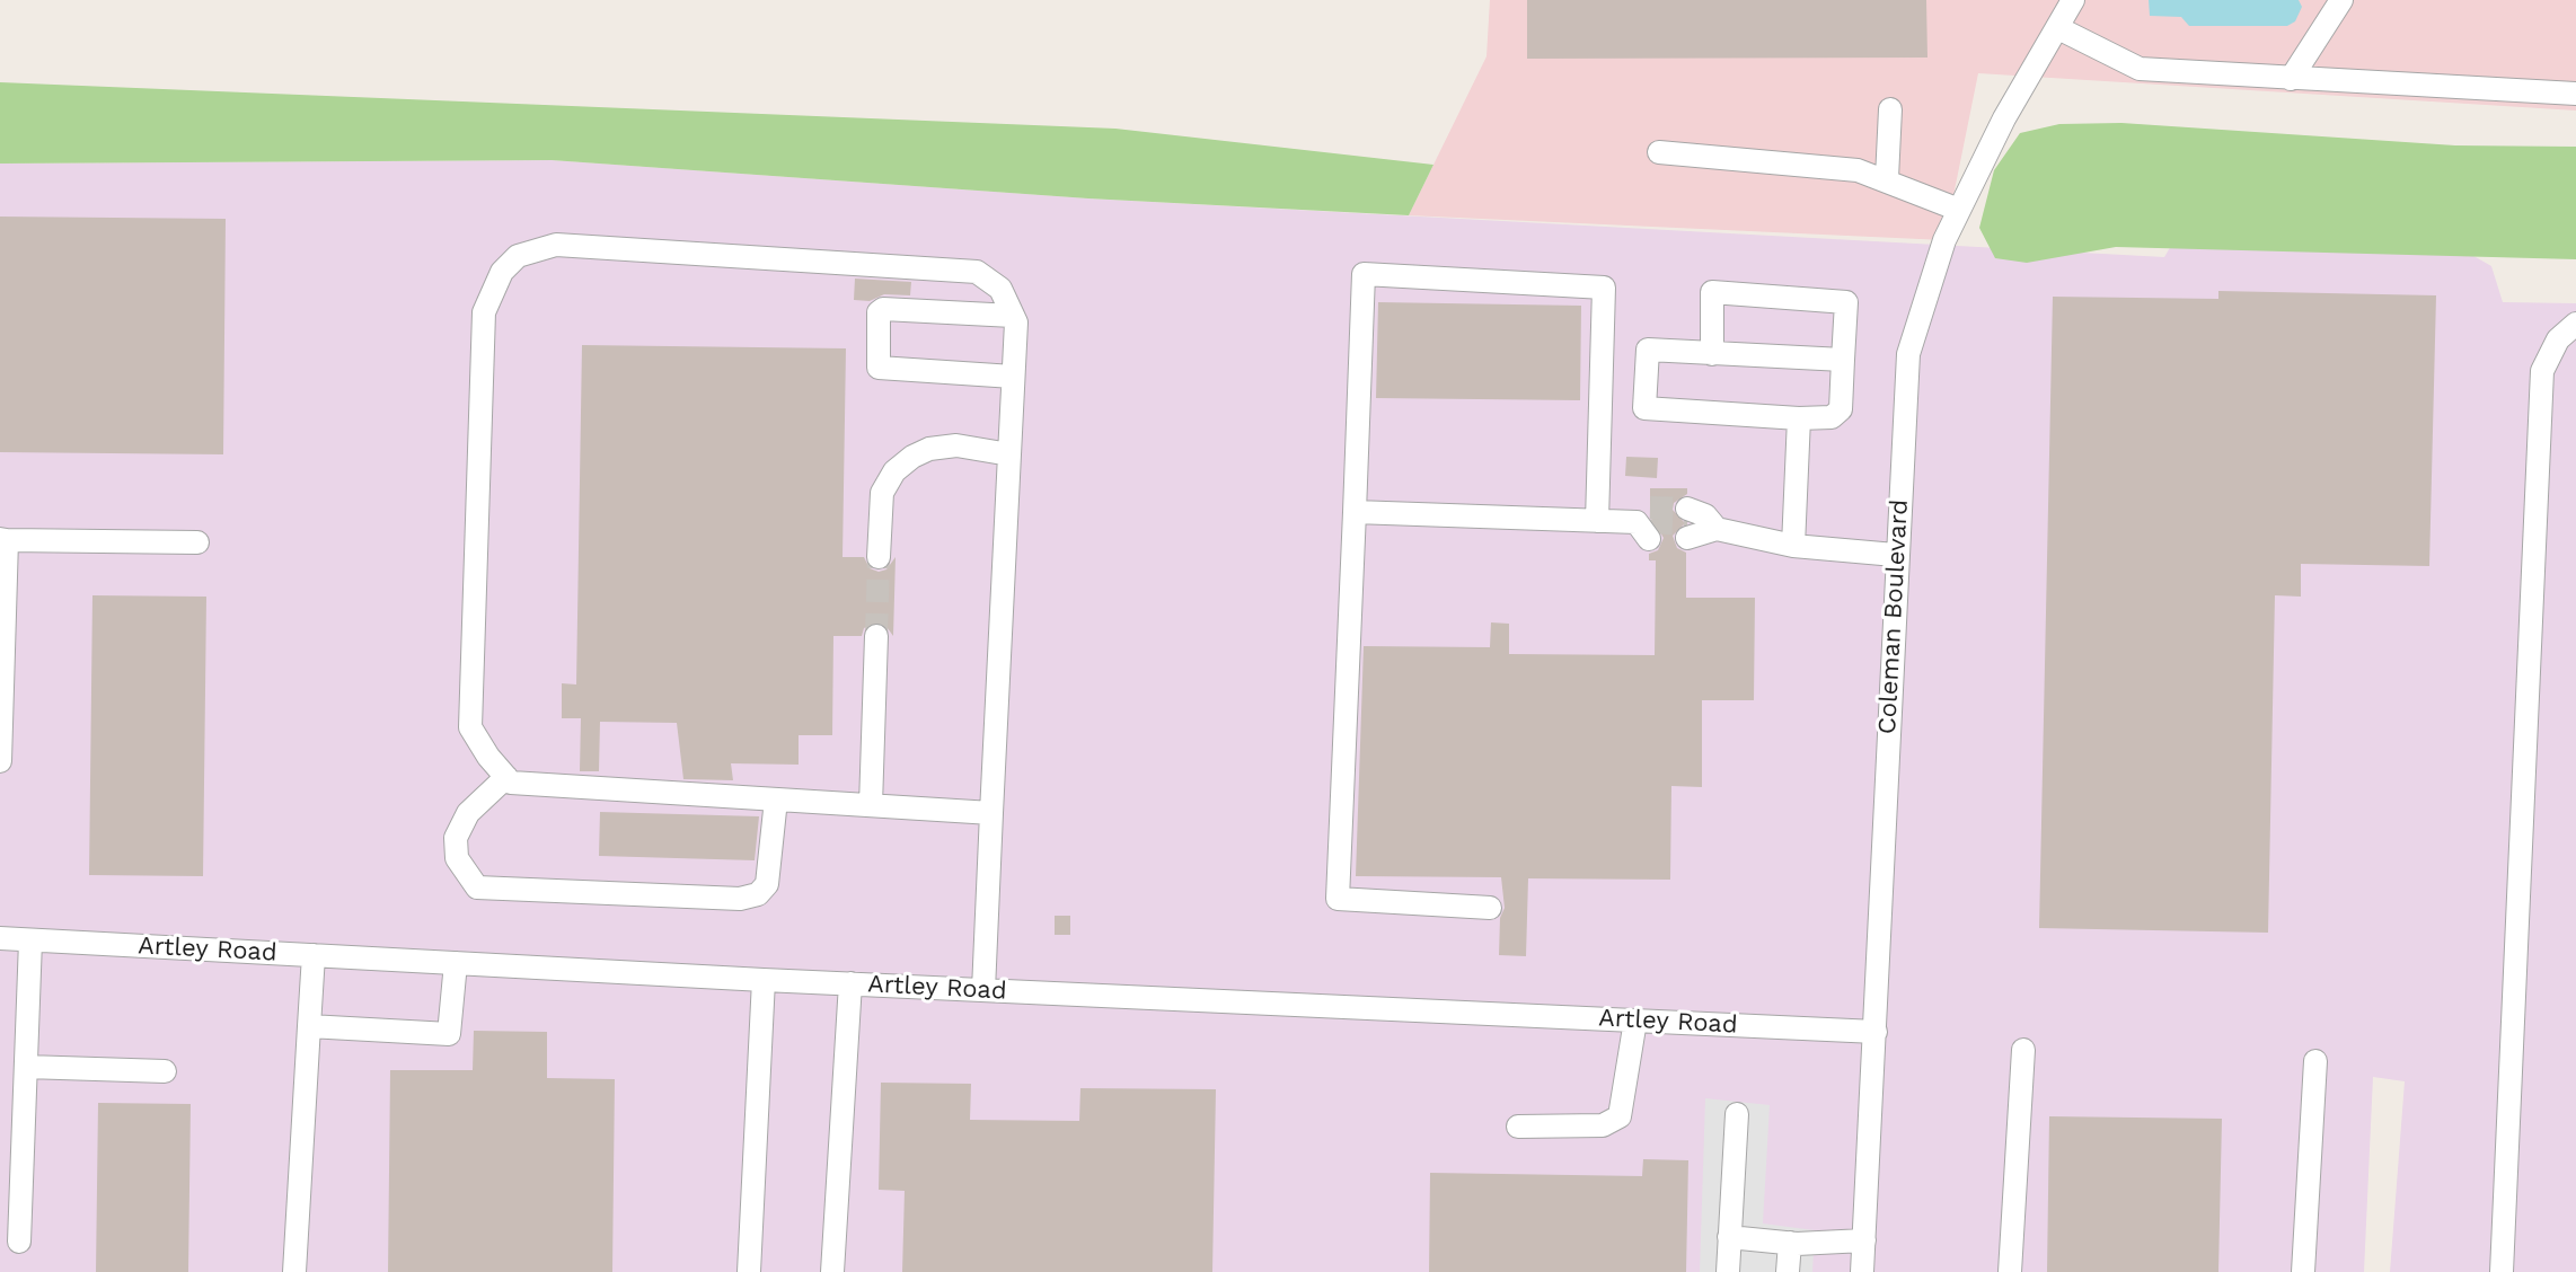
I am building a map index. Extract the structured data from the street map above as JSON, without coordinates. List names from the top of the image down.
{
  "streets": {
    "street": ["Coleman Boulevard", "Artley Road"]
  },
  "crossings": [
    ["Coleman Boulevard", "Artley Road"]
  ]
}
